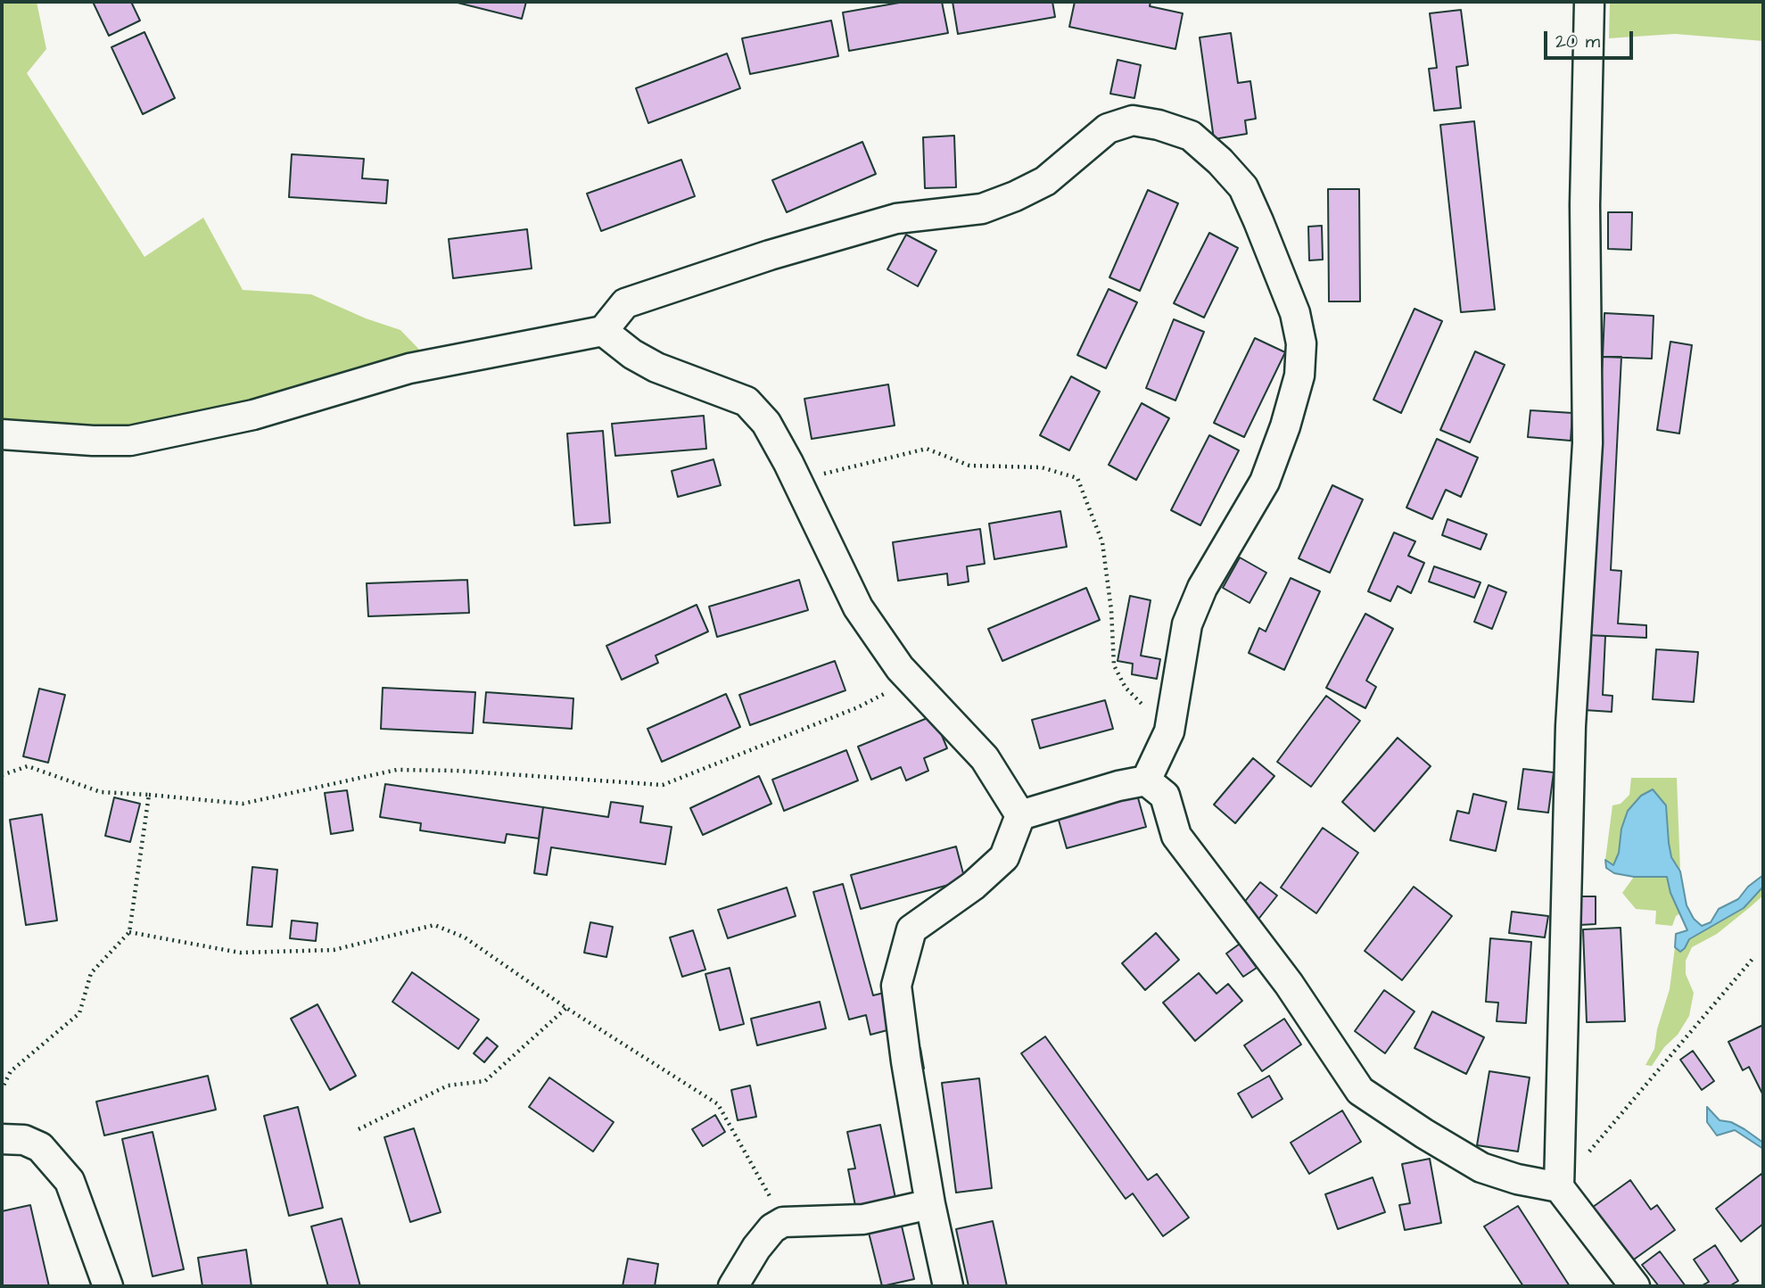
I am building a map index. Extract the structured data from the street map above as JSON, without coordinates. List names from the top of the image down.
{
  "scale_bar": "20 m"
}
